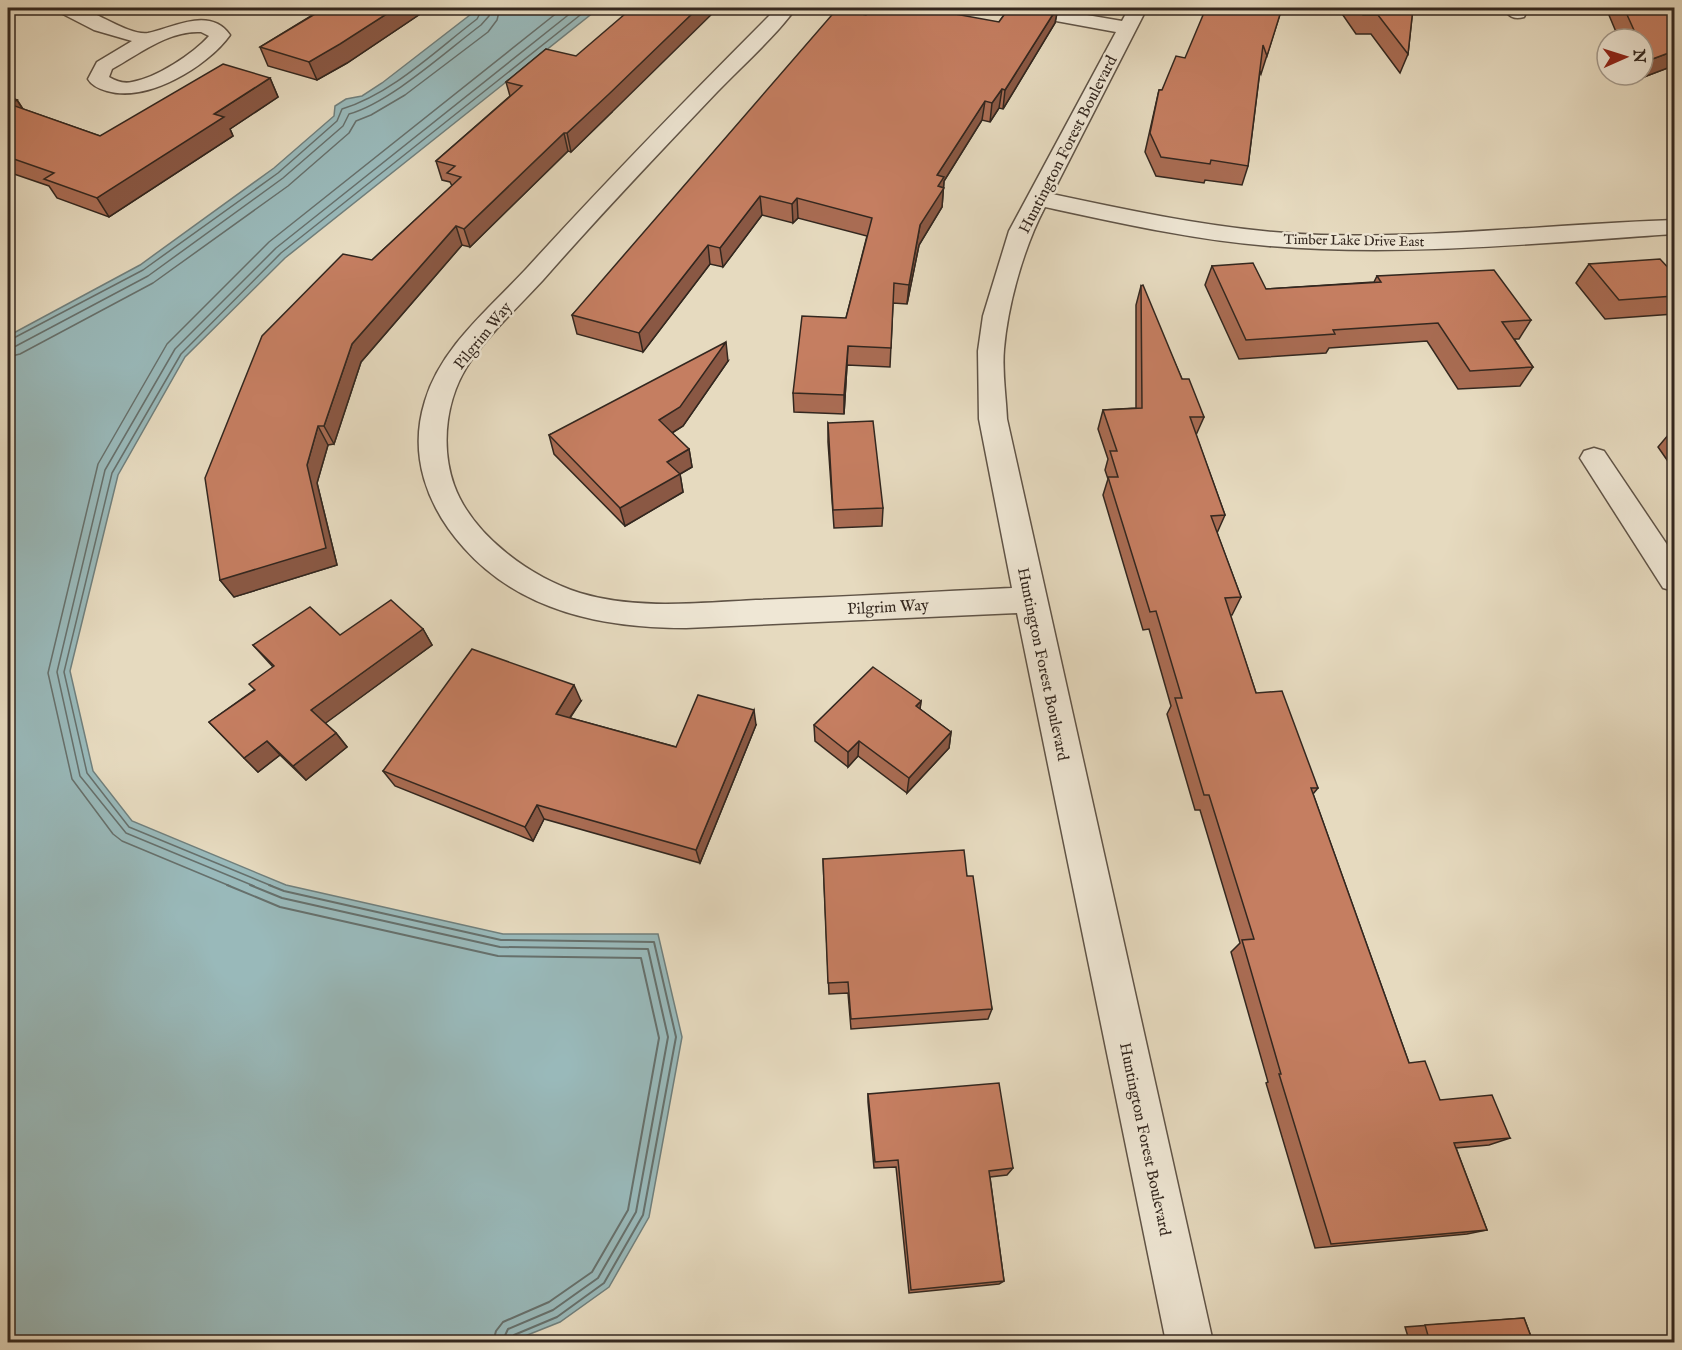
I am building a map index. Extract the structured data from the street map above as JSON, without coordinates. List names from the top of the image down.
{
  "streets": {
    "street": ["Huntington Forest Boulevard", "Timber Lake Drive East", "Pilgrim Way"]
  },
  "crossings": [
    ["Huntington Forest Boulevard", "Timber Lake Drive East"],
    ["Huntington Forest Boulevard", "Pilgrim Way"]
  ],
  "north": "right"
}
